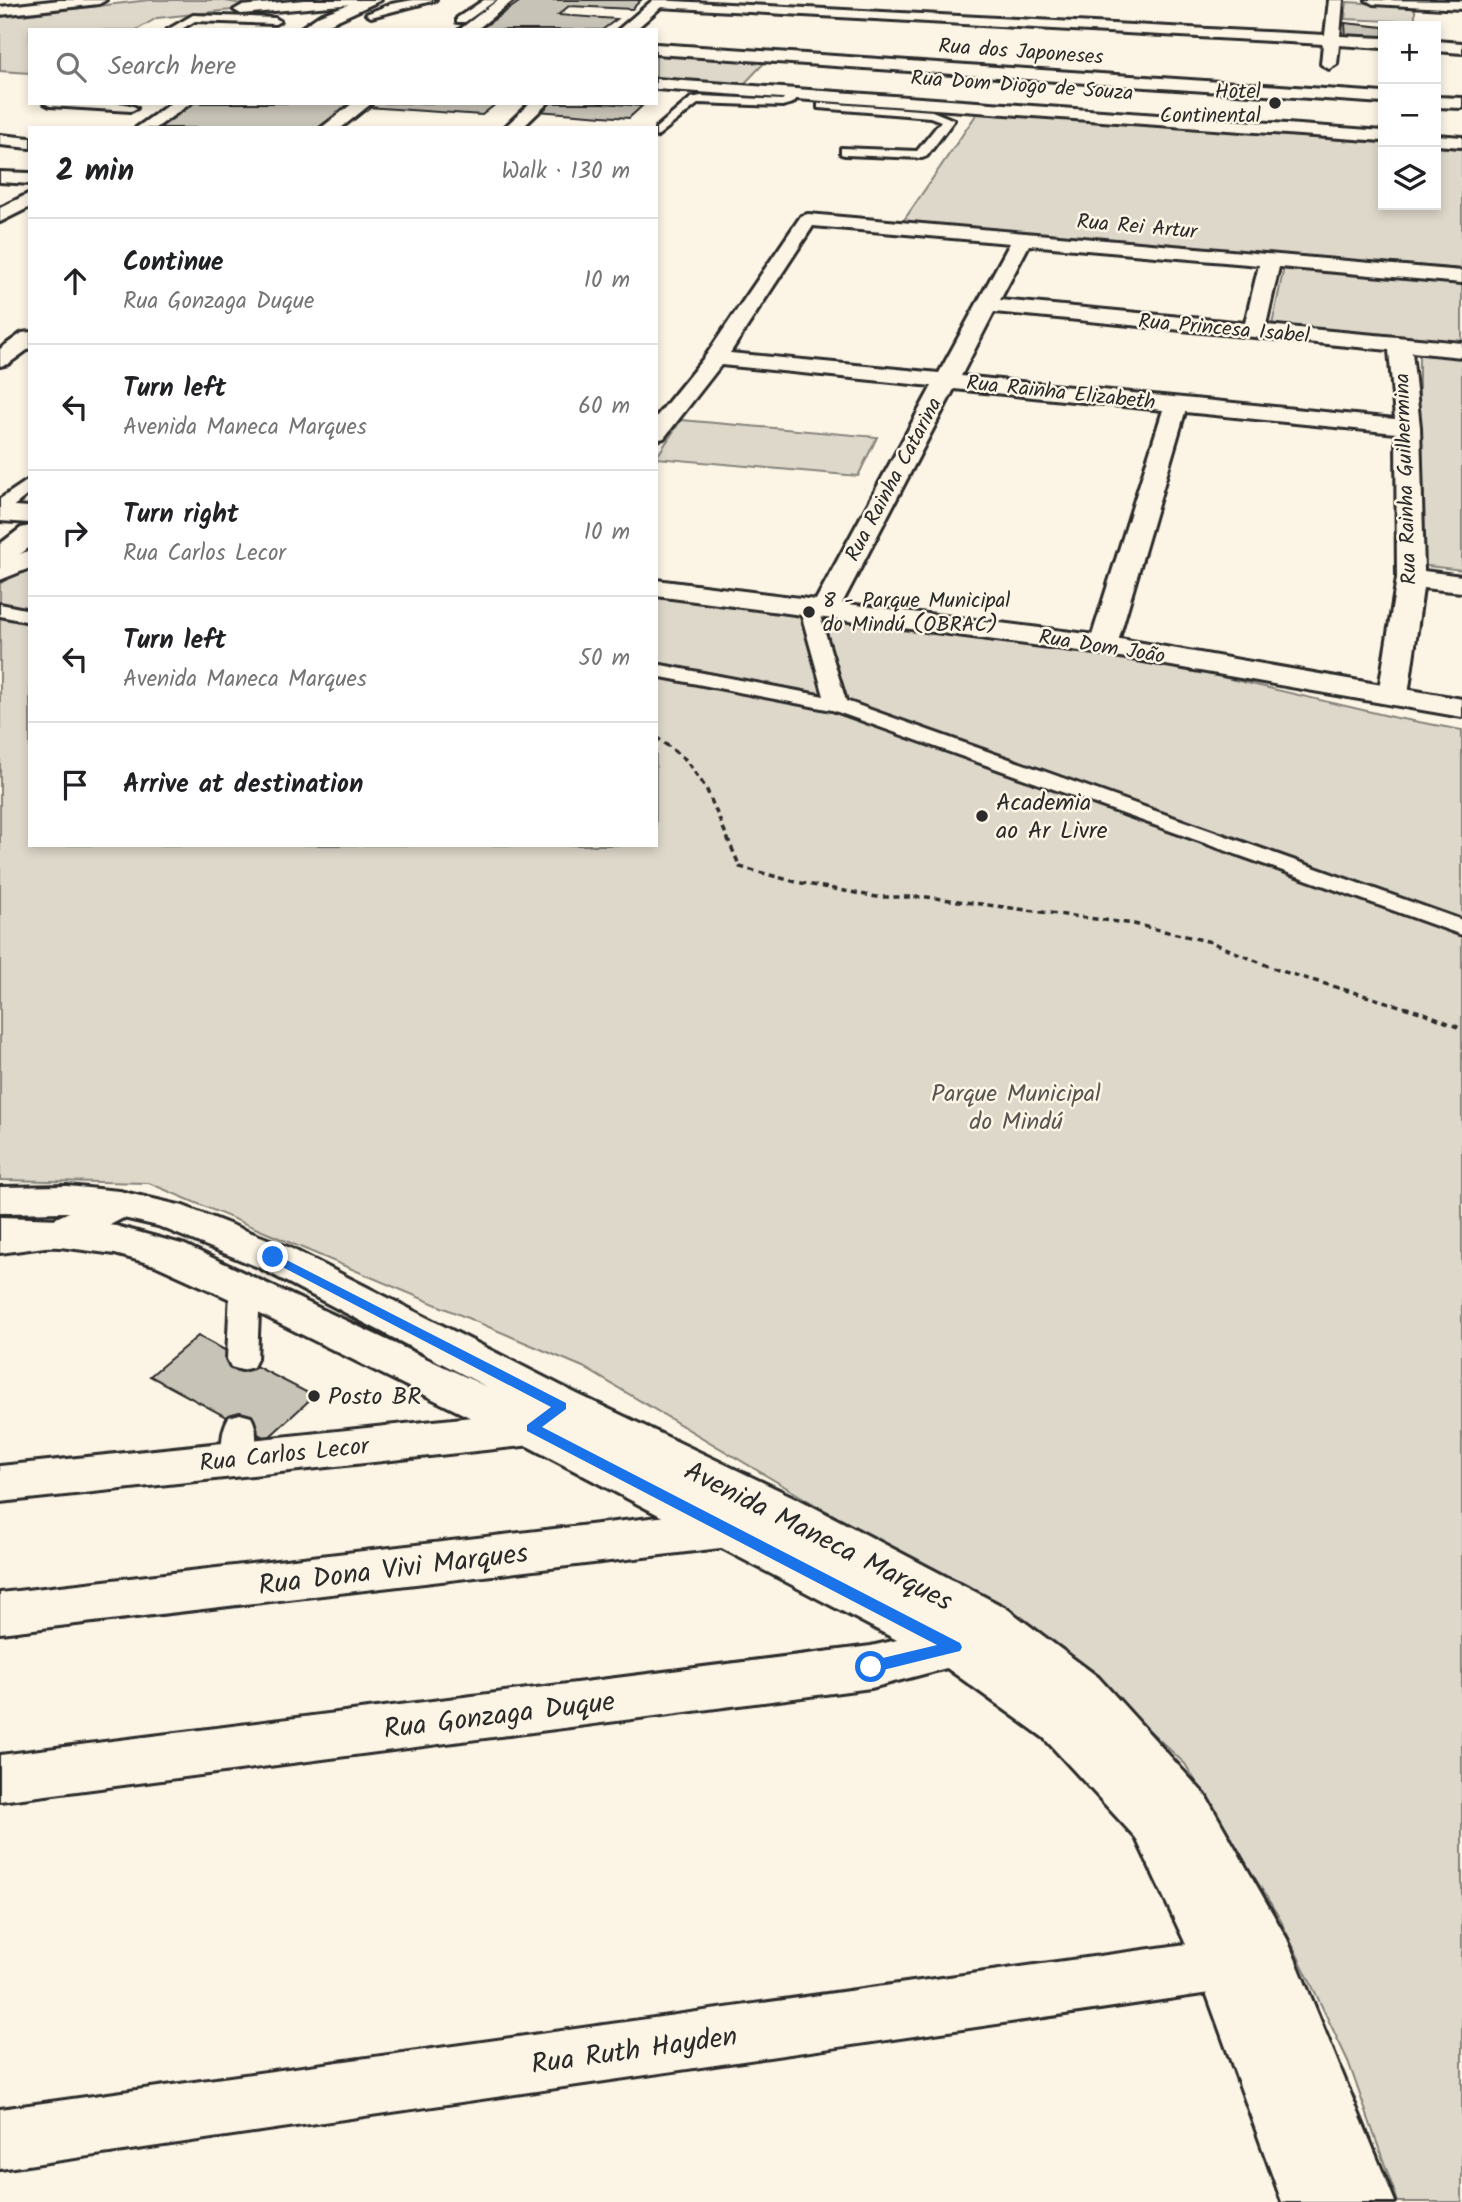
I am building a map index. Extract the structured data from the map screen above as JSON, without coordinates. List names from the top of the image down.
{
  "streets": {
    "street": [
      "Rua dos Japoneses",
      "Rua Dom Diogo de Souza",
      "Rua Rei Artur",
      "Rua Princesa Isabel",
      "Rua Rainha Elizabeth",
      "Rua Rainha Catarina",
      "Rua Rainha Guilhermina",
      "Rua Dom João",
      "Rua Carlos Lecor",
      "Avenida Maneca Marques",
      "Rua Dona Vivi Marques",
      "Rua Gonzaga Duque",
      "Rua Ruth Hayden"
    ]
  },
  "crossings": [
    ["Rua Rei Artur", "Rua Rainha Elizabeth"],
    ["Rua Rei Artur", "Rua Rainha Catarina"],
    ["Rua Princesa Isabel", "Rua Rainha Catarina"],
    ["Rua Princesa Isabel", "Rua Rainha Guilhermina"],
    ["Rua Rainha Elizabeth", "Rua Rainha Catarina"],
    ["Rua Rainha Elizabeth", "Rua Rainha Guilhermina"],
    ["Rua Rainha Catarina", "Rua Dom João"],
    ["Rua Rainha Guilhermina", "Rua Dom João"],
    ["Rua Carlos Lecor", "Avenida Maneca Marques"],
    ["Avenida Maneca Marques", "Rua Dona Vivi Marques"],
    ["Avenida Maneca Marques", "Rua Gonzaga Duque"],
    ["Avenida Maneca Marques", "Rua Ruth Hayden"]
  ],
  "parks": ["Parque Municipal do Mindú"],
  "places": [
    "Hotel Continental",
    "8 - Parque Municipal do Mindú (OBRAC)",
    "Academia ao Ar Livre",
    "Posto BR"
  ],
  "page": {
    "map_buttons": ["+", "−"],
    "search": "Search here",
    "heading": ["2 min", "Walk · 130 m"],
    "list": [
      ["Continue", "Rua Gonzaga Duque", "10 m"],
      ["Turn left", "Avenida Maneca Marques", "60 m"],
      ["Turn right", "Rua Carlos Lecor", "10 m"],
      ["Turn left", "Avenida Maneca Marques", "50 m"],
      "Arrive at destination"
    ]
  }
}
